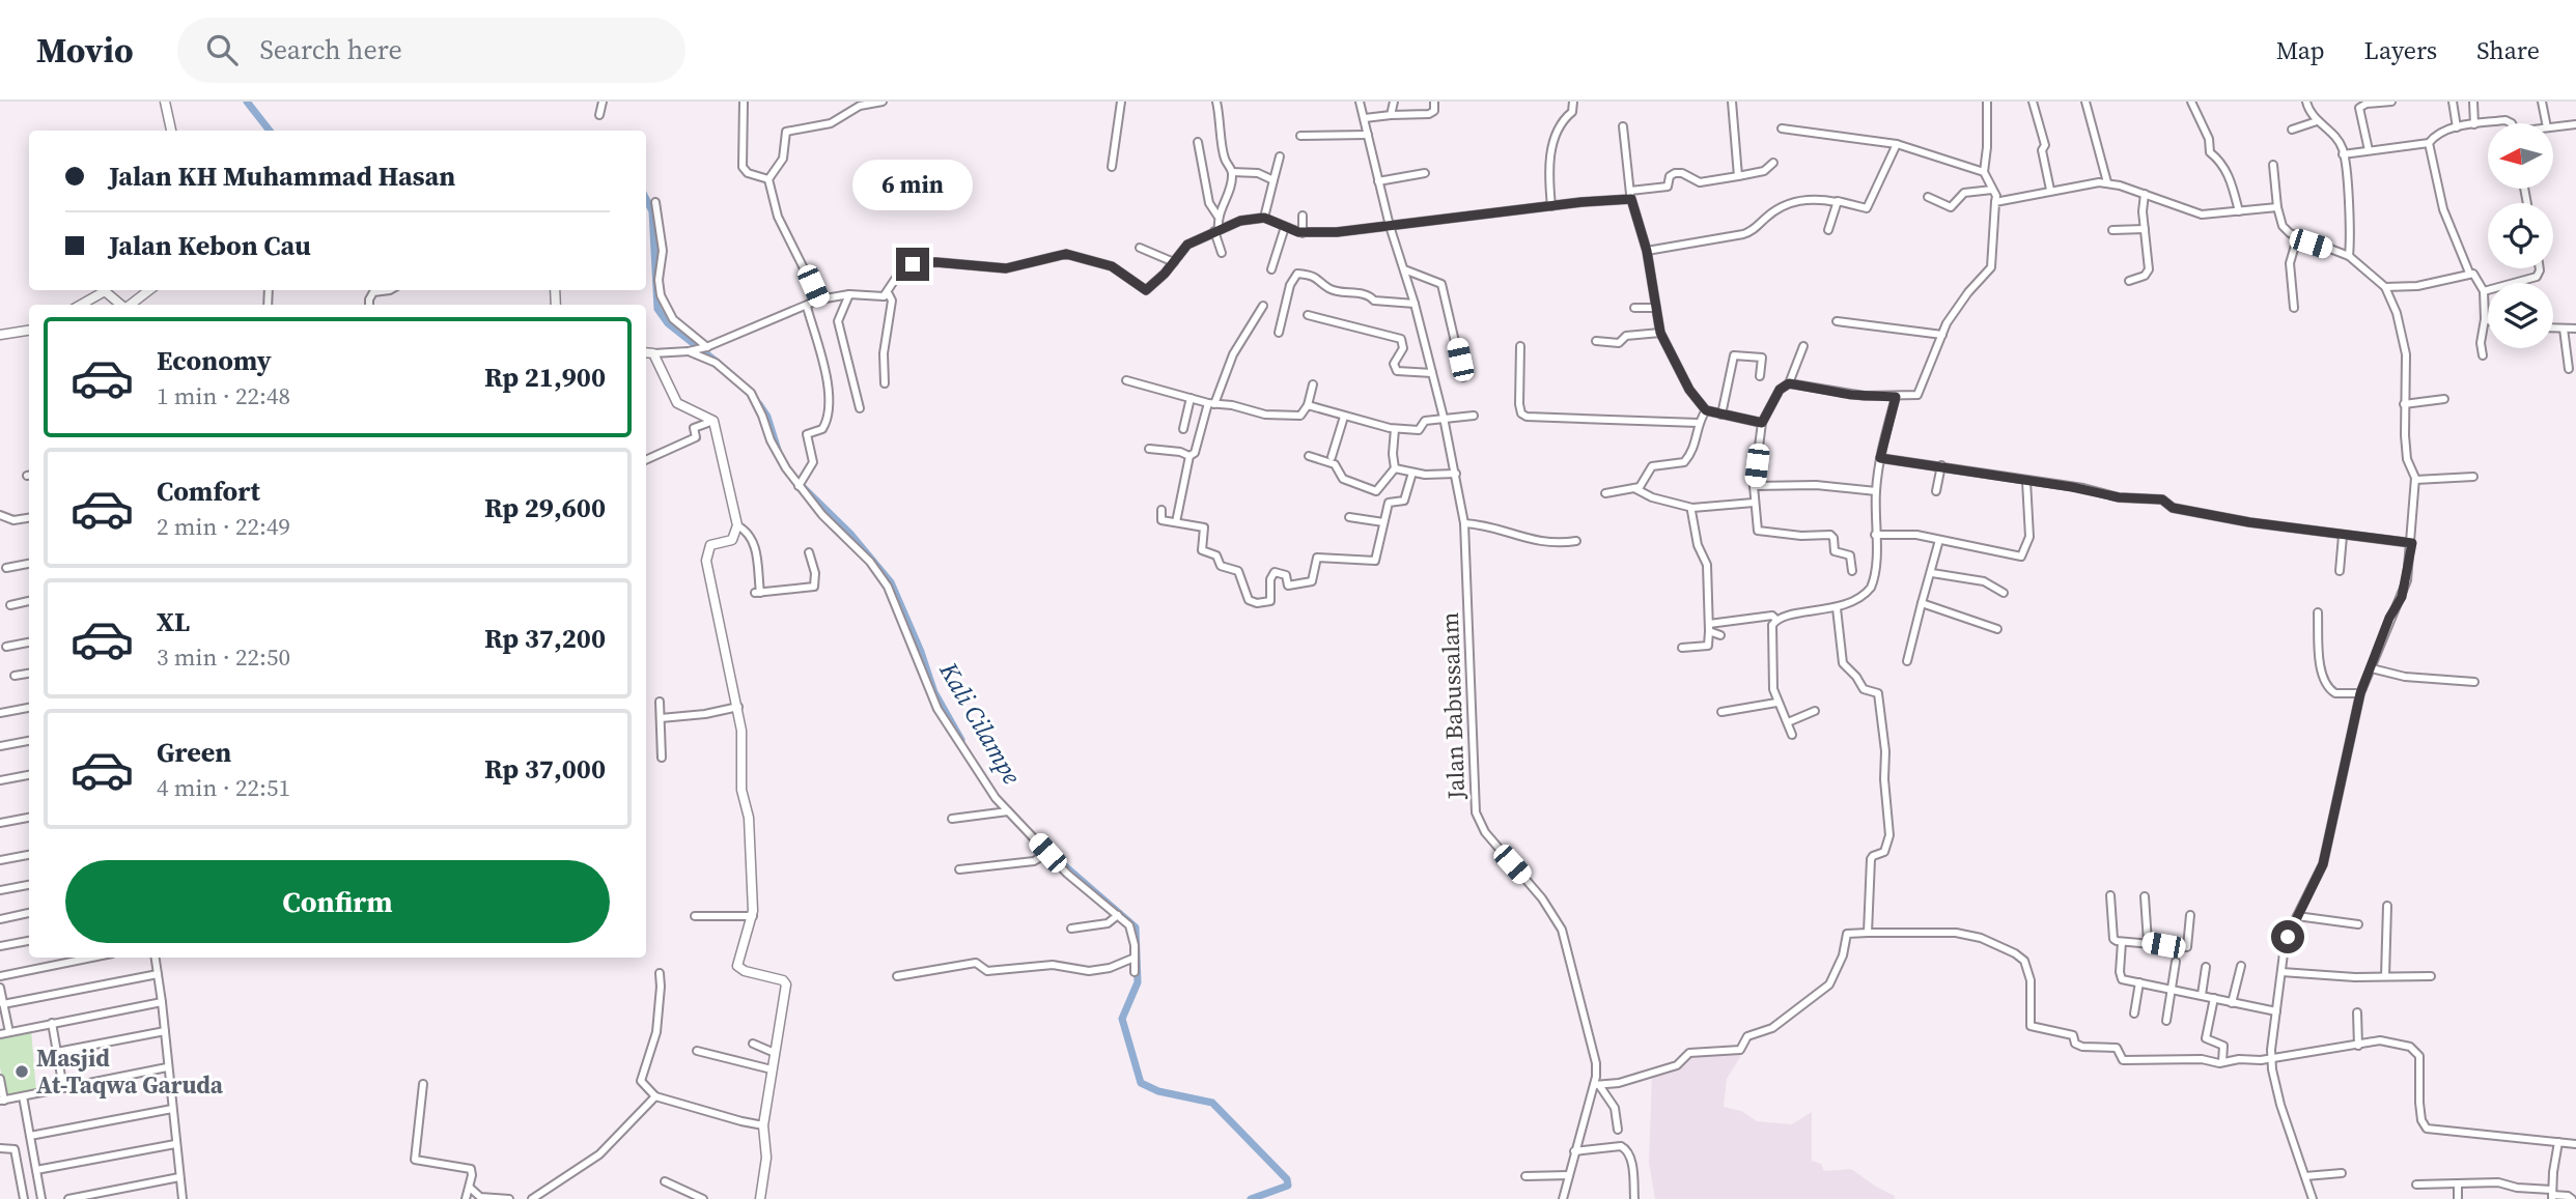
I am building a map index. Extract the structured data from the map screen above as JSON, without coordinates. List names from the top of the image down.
{
  "streets": {
    "street": ["Jalan Babussalam"]
  },
  "water": ["Kali Cilampe"],
  "places": ["Masjid At-Taqwa Garuda"],
  "north": "left",
  "page": {
    "header": "Movio",
    "search": "Search here",
    "nav": ["Map", "Layers", "Share"],
    "banner": ["Jalan KH Muhammad Hasan", "Jalan Kebon Cau"],
    "bubble": "6 min",
    "list": [
      {
        "name": "Economy",
        "note": "1 min · 22:48",
        "value": "Rp 21,900"
      },
      {
        "name": "Comfort",
        "note": "2 min · 22:49",
        "value": "Rp 29,600"
      },
      {
        "name": "XL",
        "note": "3 min · 22:50",
        "value": "Rp 37,200"
      },
      {
        "name": "Green",
        "note": "4 min · 22:51",
        "value": "Rp 37,000"
      }
    ],
    "buttons": "Confirm"
  }
}
